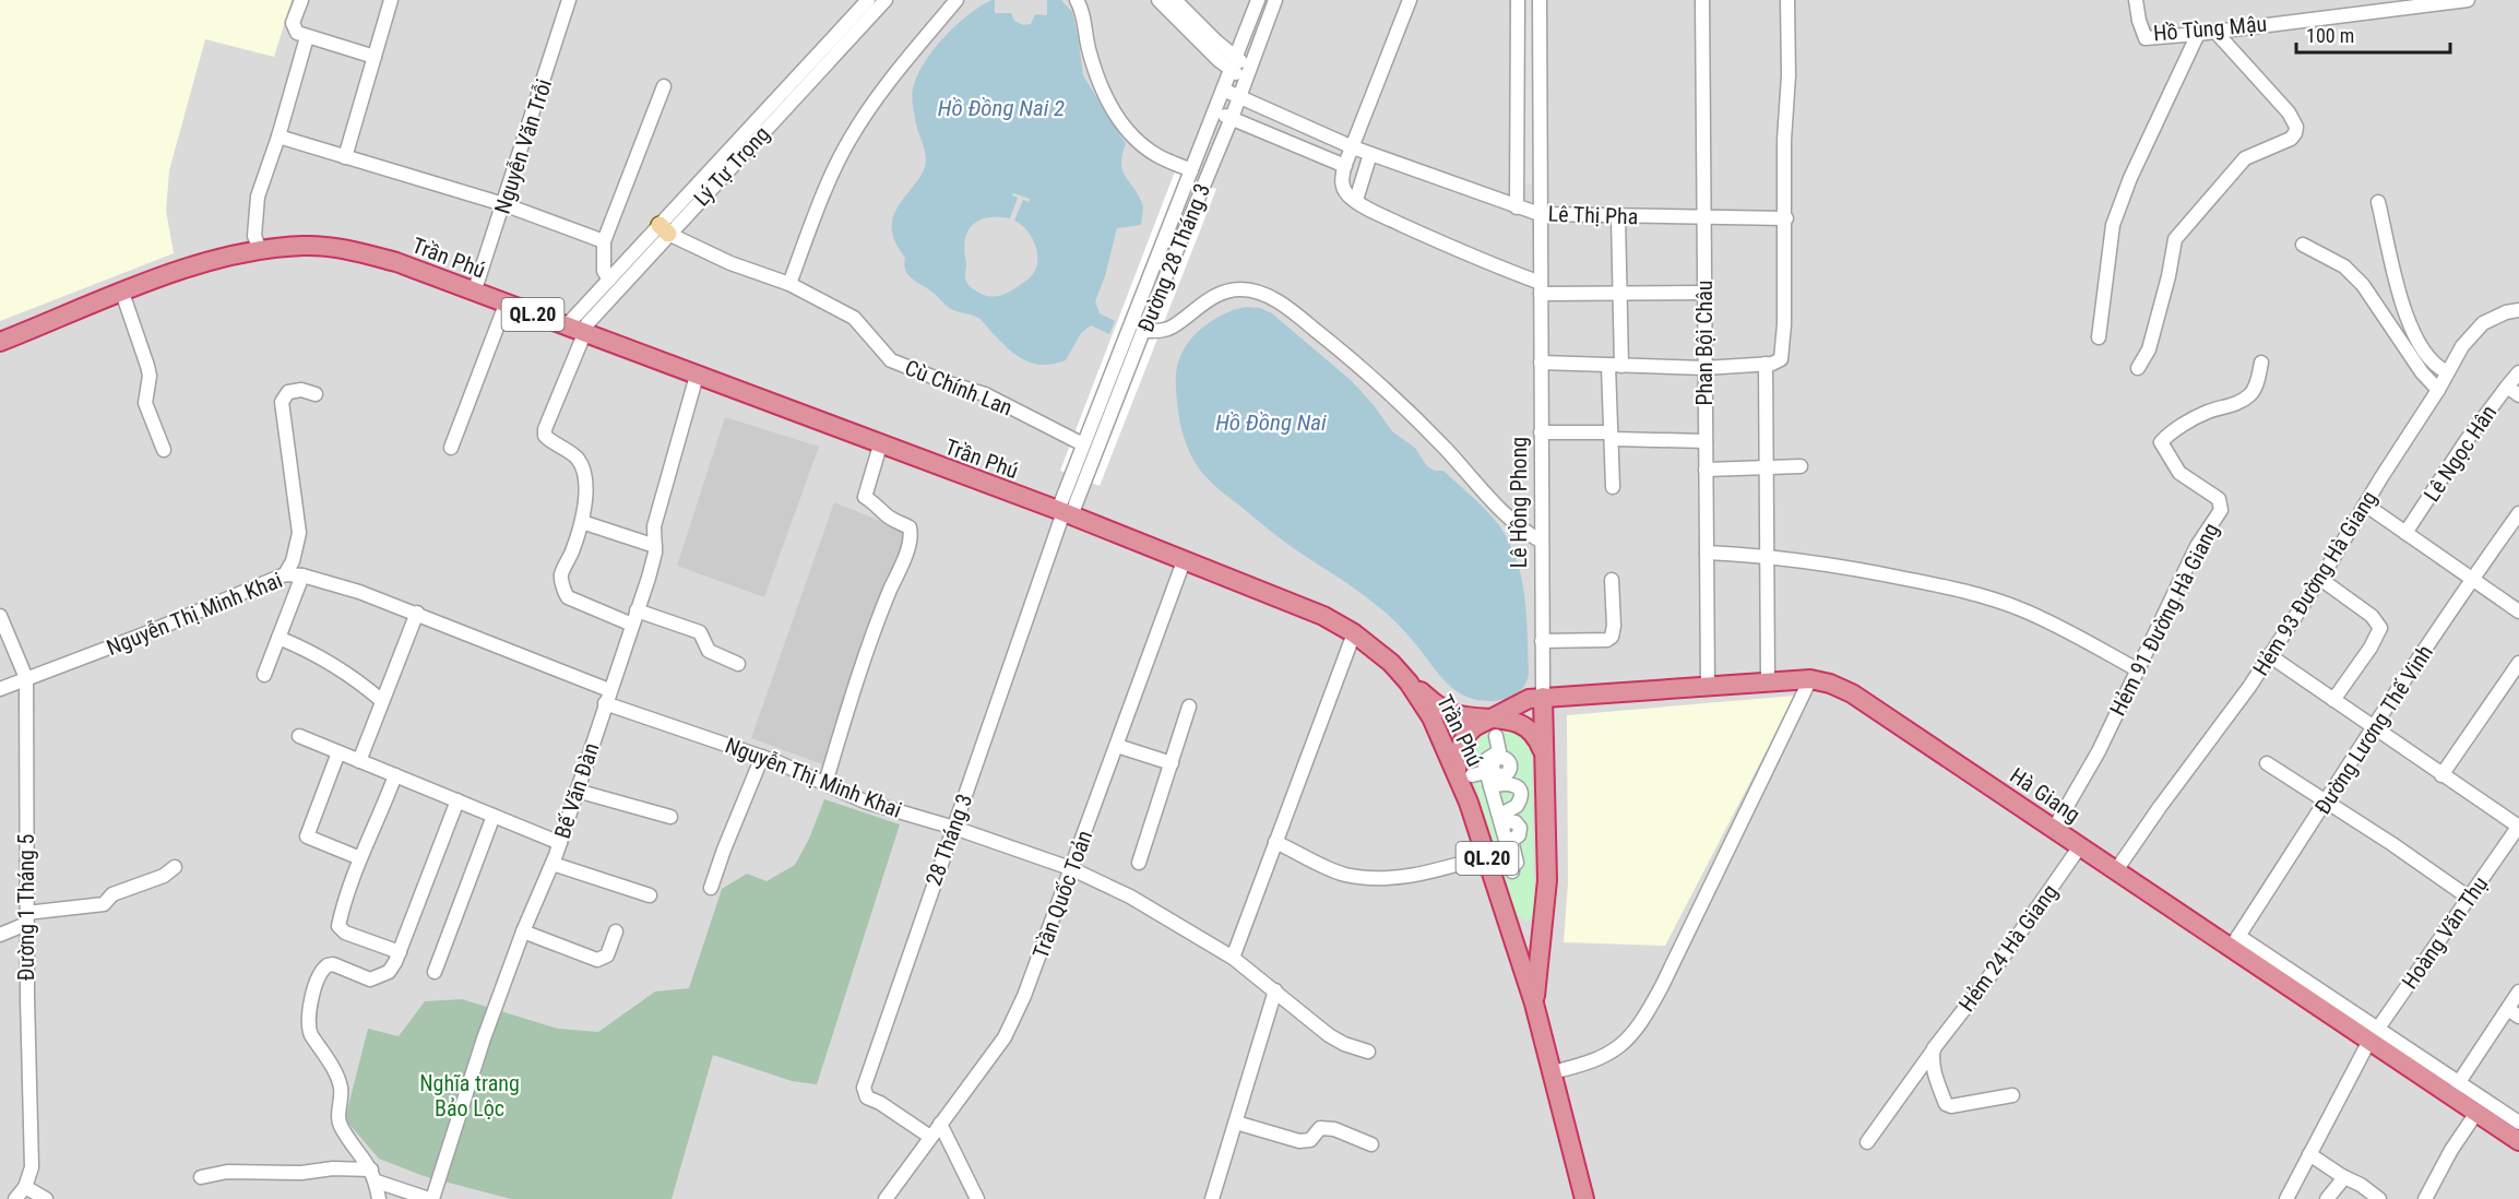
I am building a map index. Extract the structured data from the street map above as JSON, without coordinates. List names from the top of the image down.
{
  "streets": {
    "highway": [
      "Trần Phú",
      "QL.20",
      "Lê Hồng Phong",
      "Hà Giang"
    ],
    "street": [
      "Hồ Tùng Mậu",
      "Nguyễn Văn Trỗi",
      "Lý Tự Trọng",
      "Lê Thị Pha",
      "Đường 28 Tháng 3",
      "Phan Bội Châu",
      "Cù Chính Lan",
      "Lê Ngọc Hân",
      "Hẻm 93 Đường Hà Giang",
      "Nguyễn Thị Minh Khai",
      "Hẻm 91 Đường Hà Giang",
      "Đường Lương Thế Vinh",
      "Bế Văn Đàn",
      "28 Tháng 3",
      "Trần Quốc Toản",
      "Đường 1 Tháng 5",
      "Hoàng Văn Thụ",
      "Hẻm 24 Hà Giang"
    ]
  },
  "crossings": [
    ["Nguyễn Văn Trỗi", "Trần Phú"],
    ["Lý Tự Trọng", "Trần Phú"],
    ["Lý Tự Trọng", "Cù Chính Lan"],
    ["Lê Thị Pha", "Đường 28 Tháng 3"],
    ["Lê Thị Pha", "Phan Bội Châu"],
    ["Lê Thị Pha", "Lê Hồng Phong"],
    ["Trần Phú", "Đường 28 Tháng 3"],
    ["Trần Phú", "QL.20"],
    ["Trần Phú", "Lê Hồng Phong"],
    ["Trần Phú", "Bế Văn Đàn"],
    ["Trần Phú", "Hà Giang"],
    ["Trần Phú", "28 Tháng 3"],
    ["Trần Phú", "Trần Quốc Toản"],
    ["Đường 28 Tháng 3", "Cù Chính Lan"],
    ["Đường 28 Tháng 3", "28 Tháng 3"],
    ["QL.20", "Lê Hồng Phong"],
    ["QL.20", "Hà Giang"],
    ["Phan Bội Châu", "Hà Giang"],
    ["Lê Hồng Phong", "Hà Giang"],
    ["Hẻm 93 Đường Hà Giang", "Hà Giang"],
    ["Nguyễn Thị Minh Khai", "Bế Văn Đàn"],
    ["Nguyễn Thị Minh Khai", "28 Tháng 3"],
    ["Nguyễn Thị Minh Khai", "Trần Quốc Toản"],
    ["Nguyễn Thị Minh Khai", "Đường 1 Tháng 5"],
    ["Hẻm 91 Đường Hà Giang", "Hà Giang"],
    ["Đường Lương Thế Vinh", "Hà Giang"],
    ["Hà Giang", "Hoàng Văn Thụ"],
    ["Hà Giang", "Hẻm 24 Hà Giang"],
    ["28 Tháng 3", "Trần Quốc Toản"]
  ],
  "water": ["Hồ Đồng Nai 2", "Hồ Đồng Nai"],
  "parks": ["Nghĩa trang Bảo Lộc"],
  "scale_bar": "100 m"
}
